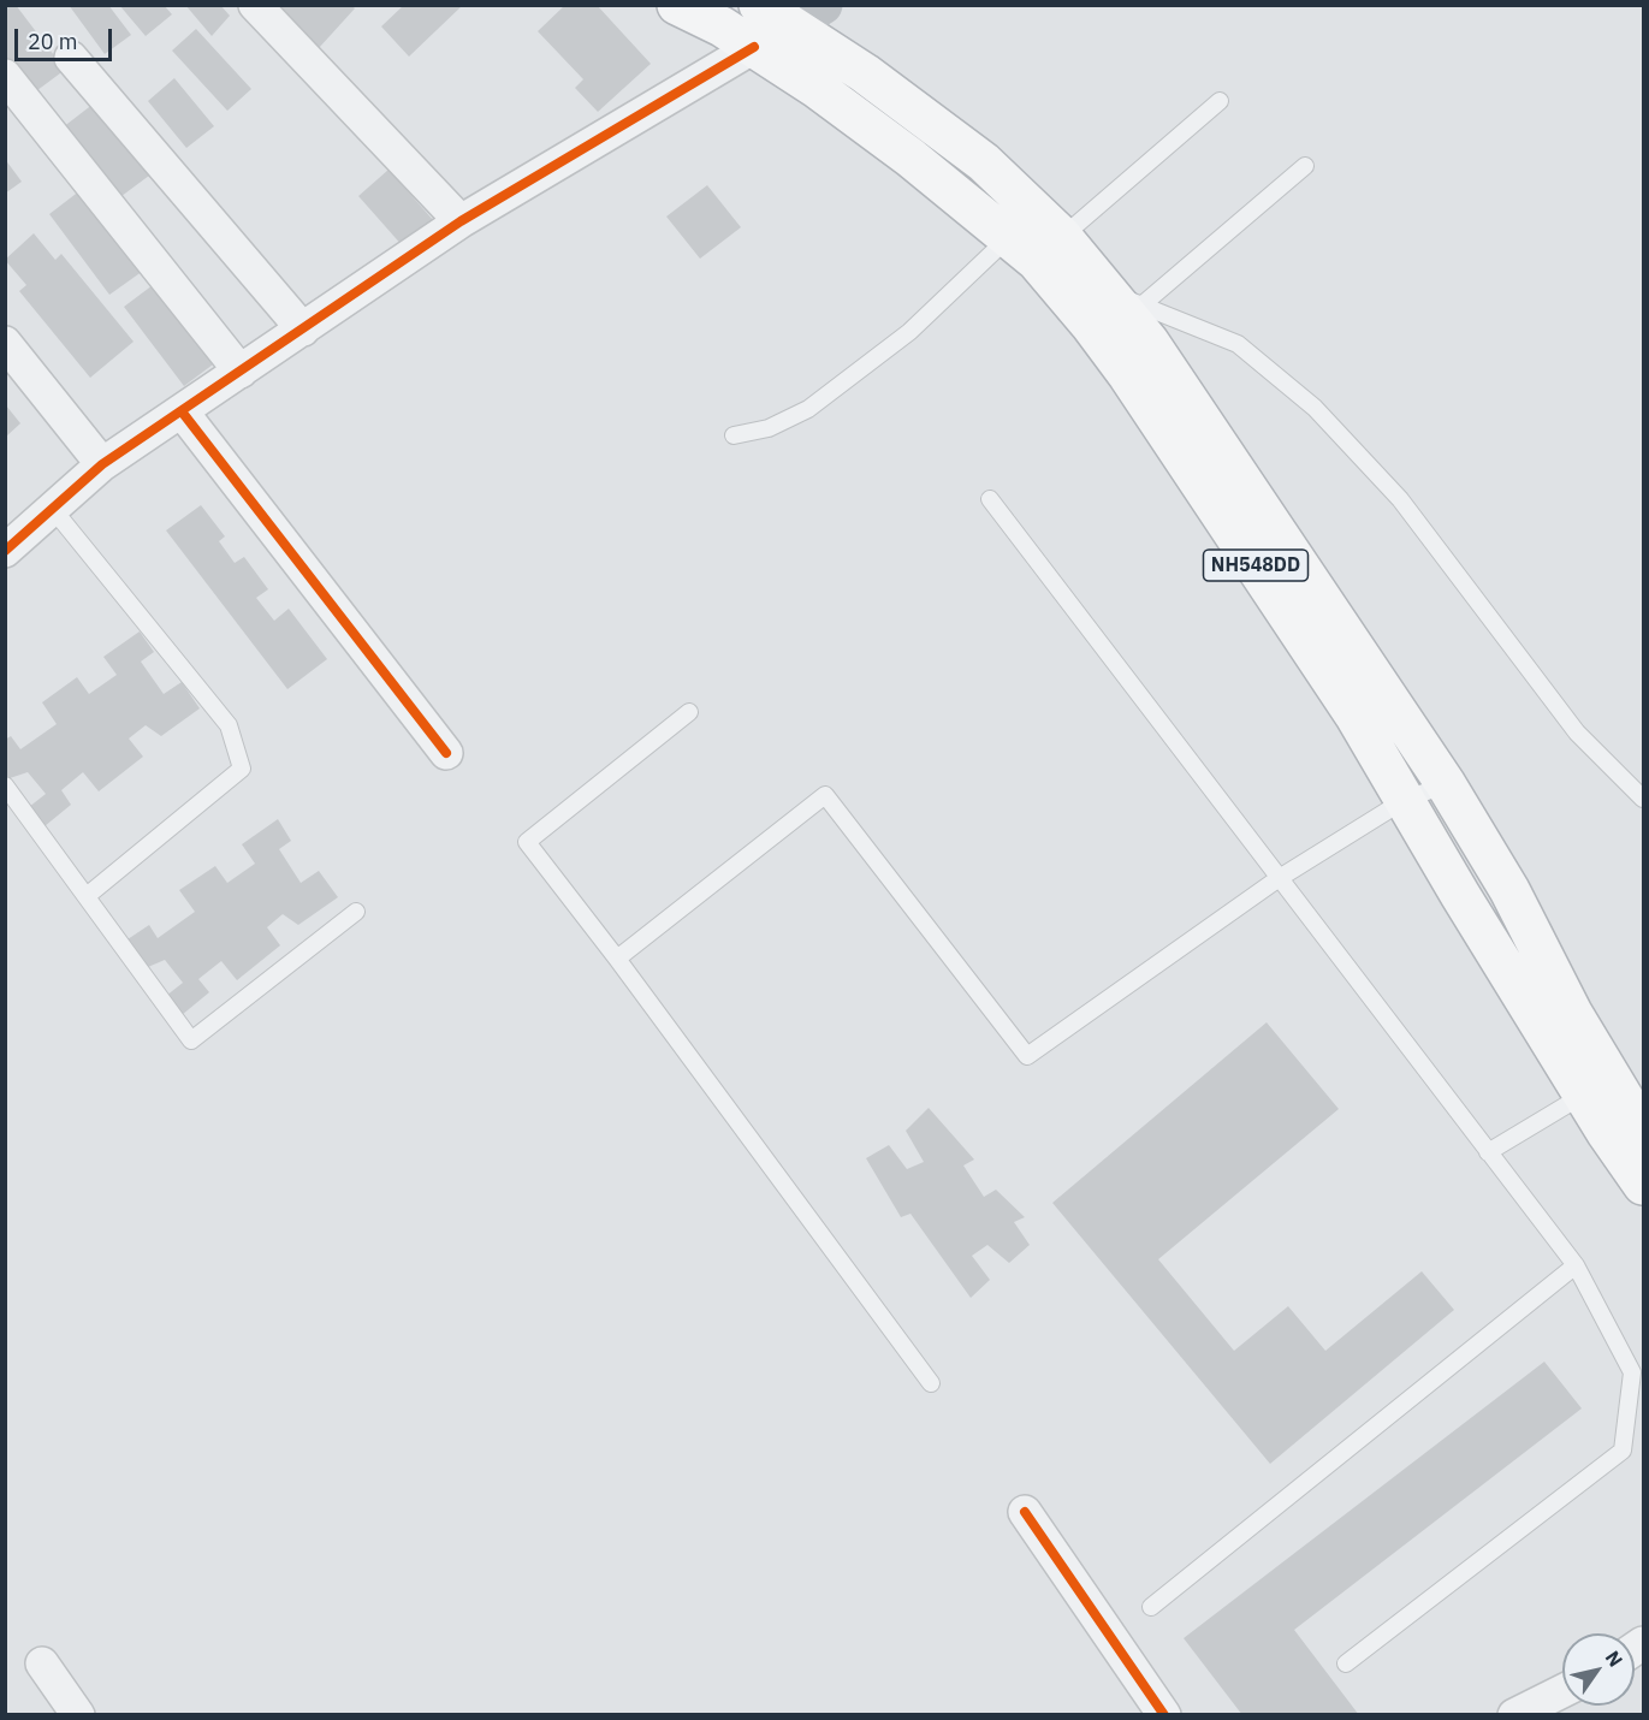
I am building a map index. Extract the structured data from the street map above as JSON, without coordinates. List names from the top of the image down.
{
  "streets": {
    "highway": ["NH548DD"]
  },
  "scale_bar": "20 m",
  "north": "top right"
}
